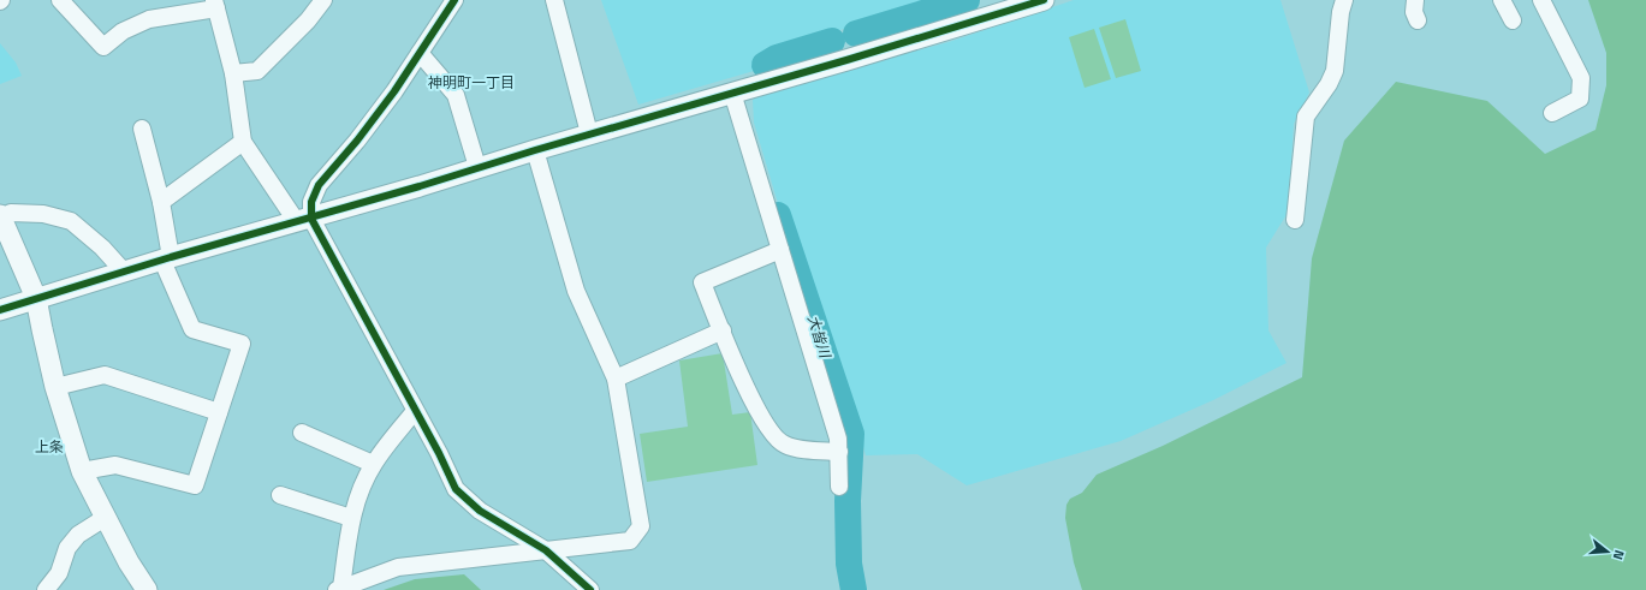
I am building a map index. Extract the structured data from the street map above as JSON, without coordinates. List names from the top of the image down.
{
  "districts": ["神明町一丁目", "上条"],
  "water": ["大皆川"],
  "north": "right"
}
